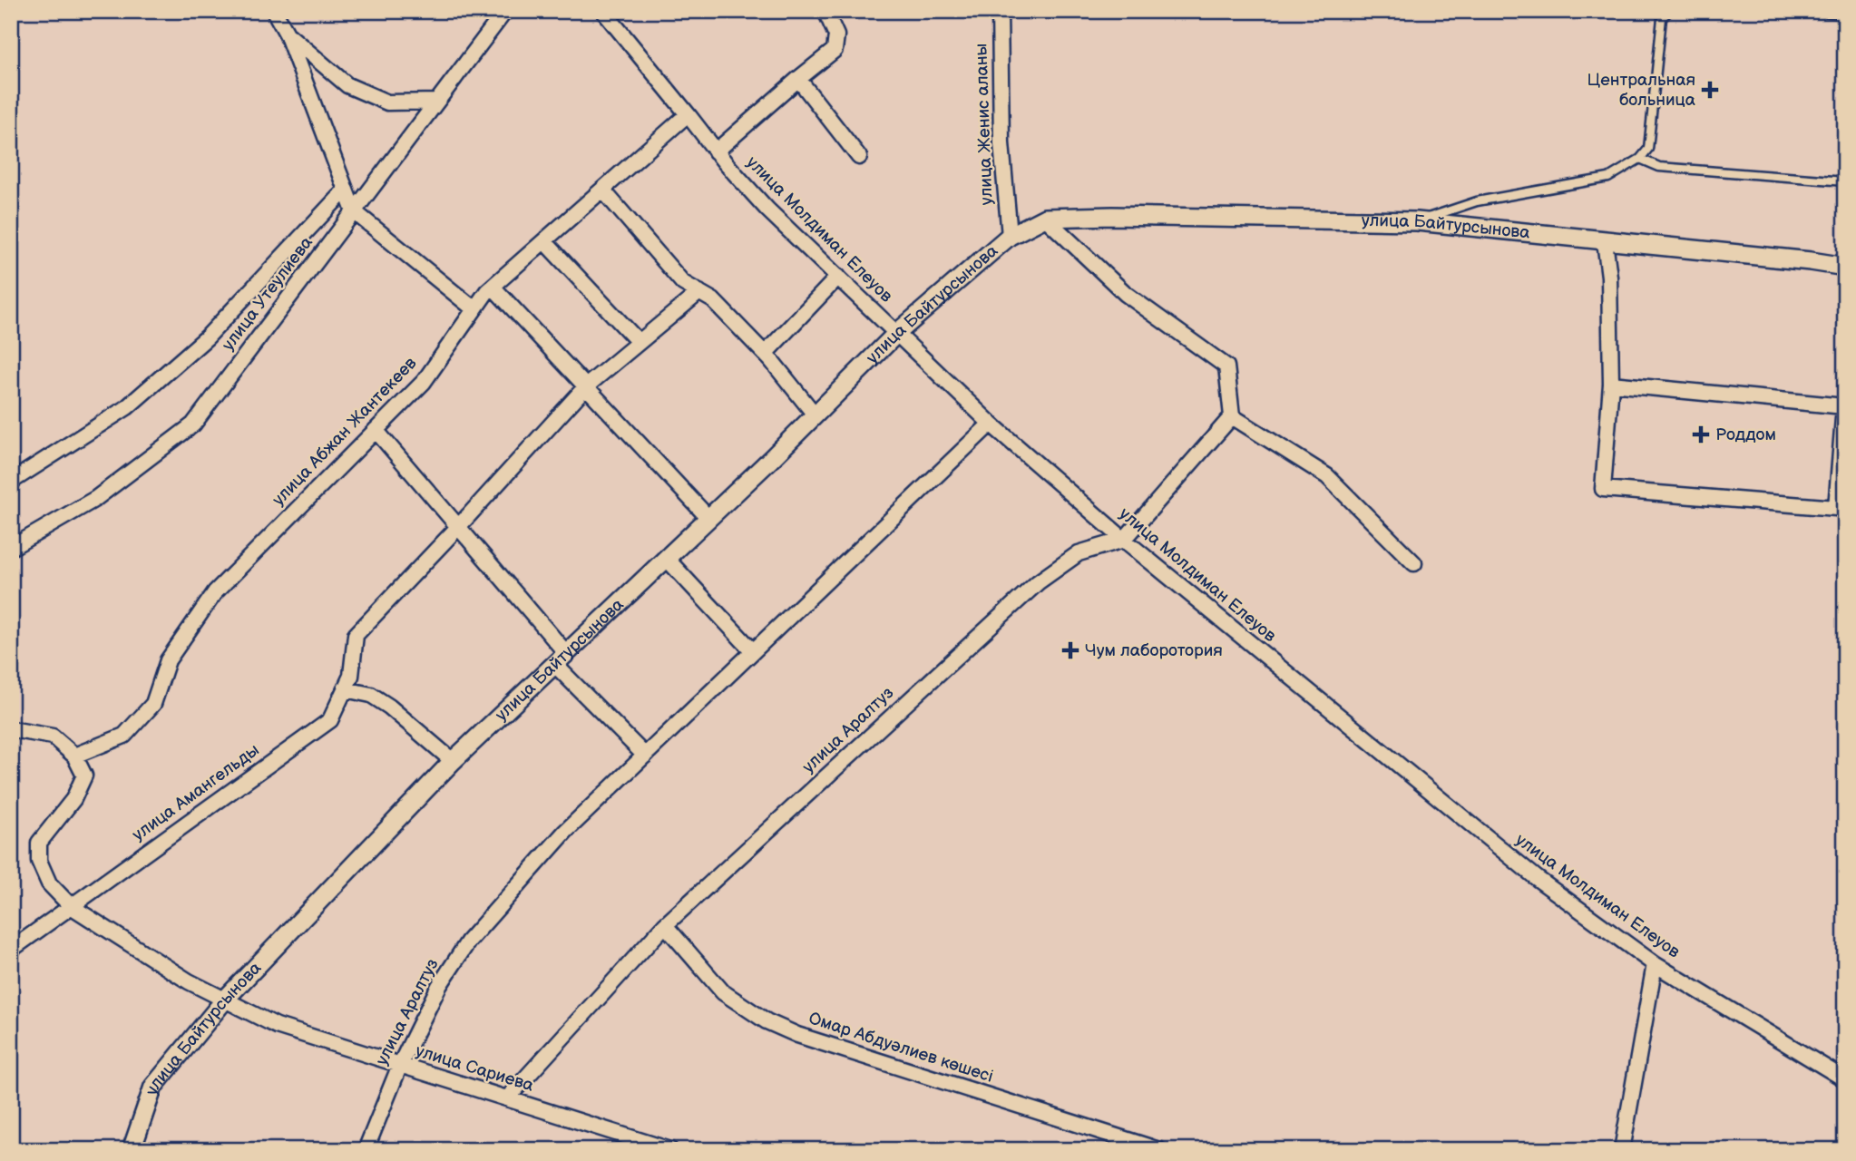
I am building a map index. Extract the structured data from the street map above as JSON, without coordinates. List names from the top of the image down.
{
  "streets": {
    "street": [
      "улица Женис аланы",
      "улица Байтурсынова",
      "улица Молдиман Елеуов",
      "улица Утеулиева",
      "улица Абжан Жантекеев",
      "улица Аралтуз",
      "улица Амангельды",
      "Омар Абдуәлиев көшесі",
      "улица Сариева"
    ]
  },
  "crossings": [
    ["улица Женис аланы", "улица Байтурсынова"],
    ["улица Байтурсынова", "улица Молдиман Елеуов"],
    ["улица Байтурсынова", "улица Сариева"],
    ["улица Молдиман Елеуов", "улица Абжан Жантекеев"],
    ["улица Молдиман Елеуов", "улица Аралтуз"],
    ["улица Абжан Жантекеев", "улица Сариева"],
    ["улица Аралтуз", "Омар Абдуәлиев көшесі"],
    ["улица Аралтуз", "улица Сариева"],
    ["улица Амангельды", "улица Сариева"]
  ],
  "places": {
    "health": ["Центральная больница", "Роддом", "Чум лаборотория"]
  }
}
